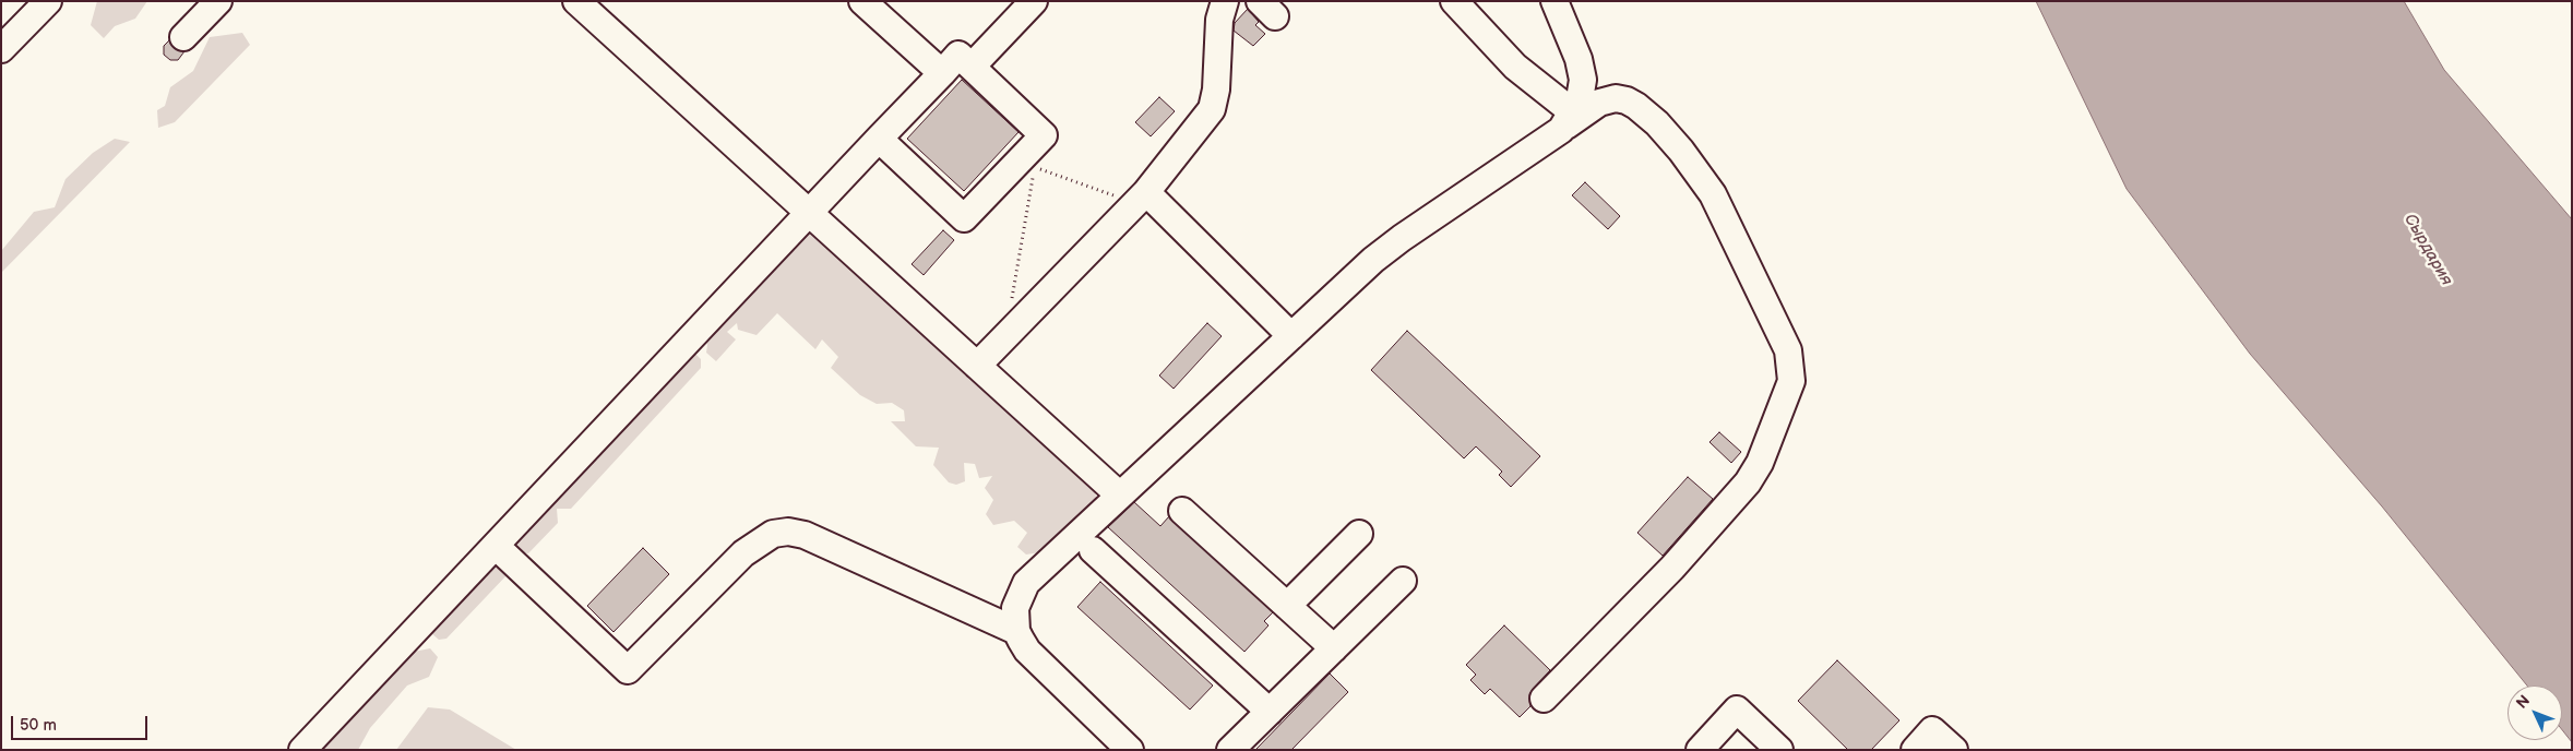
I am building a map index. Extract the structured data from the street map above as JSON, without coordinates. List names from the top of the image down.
{
  "water": ["Сырдария"],
  "scale_bar": "50 m",
  "north": "top left"
}
